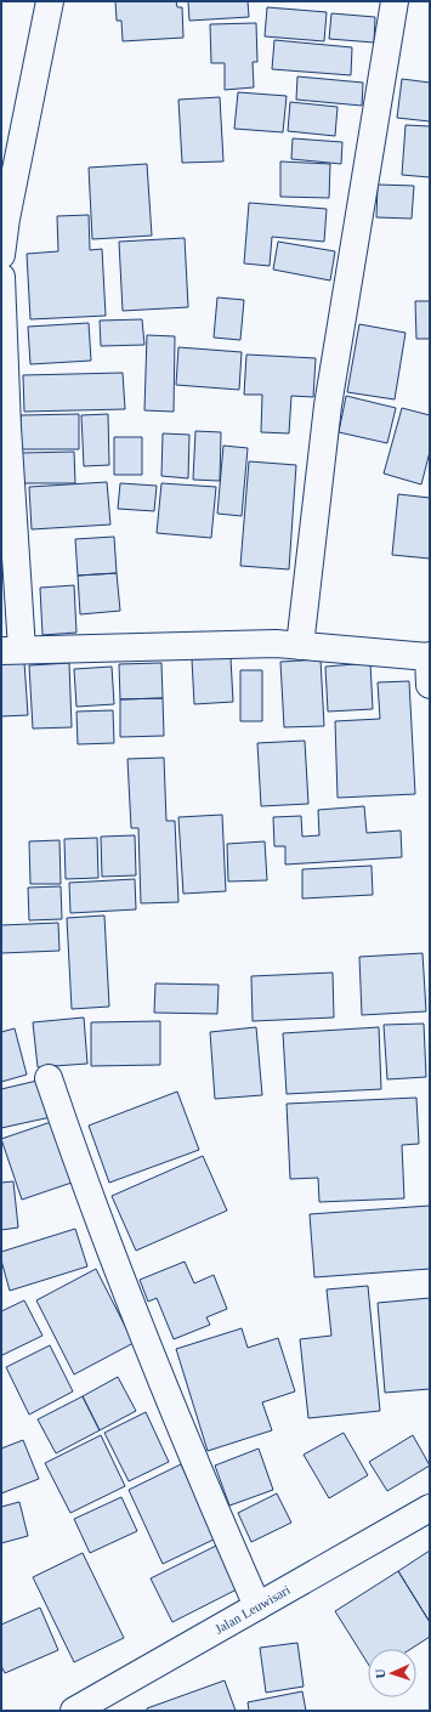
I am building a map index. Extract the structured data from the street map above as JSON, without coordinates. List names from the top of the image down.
{
  "streets": {
    "street": ["Jalan Leuwisari"]
  },
  "north": "left"
}
